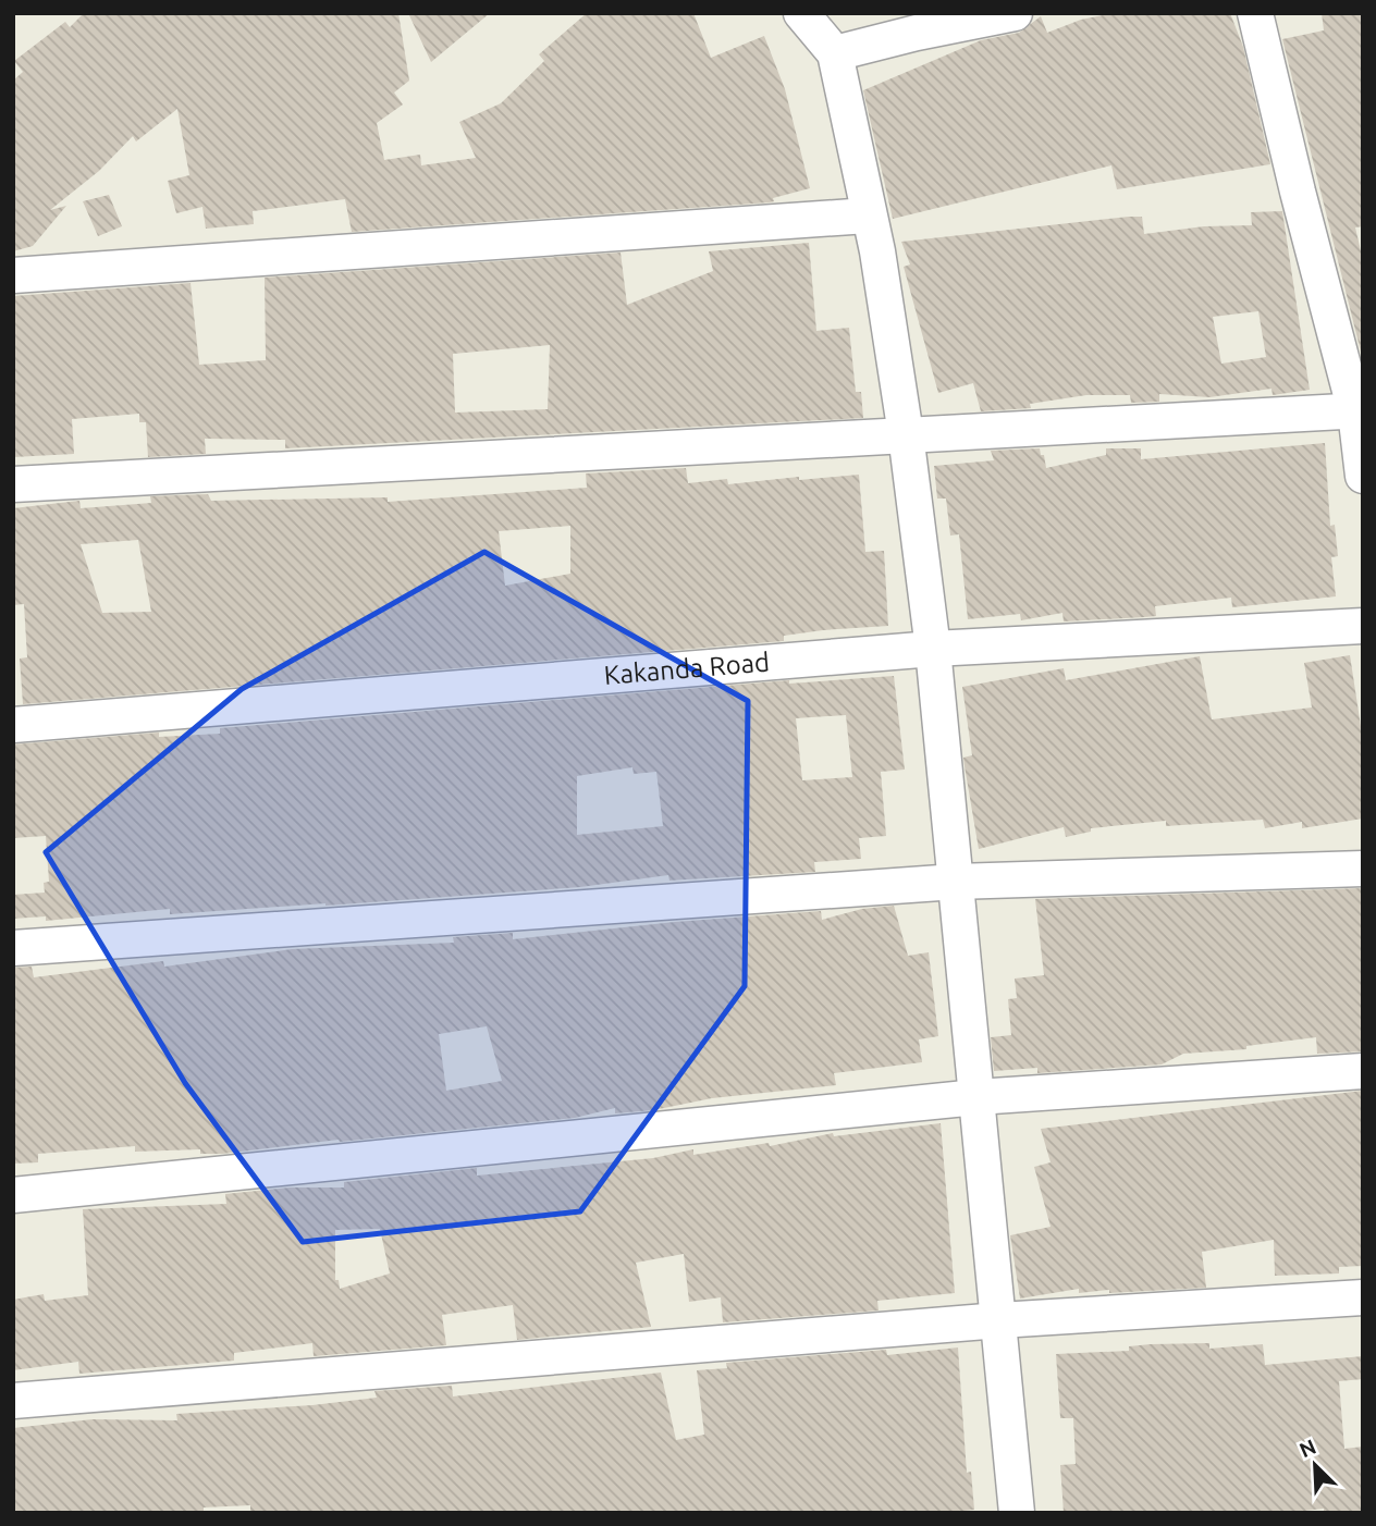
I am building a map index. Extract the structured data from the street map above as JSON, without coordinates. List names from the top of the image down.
{
  "streets": {
    "street": ["Kakanda Road"]
  },
  "north": "top left"
}
